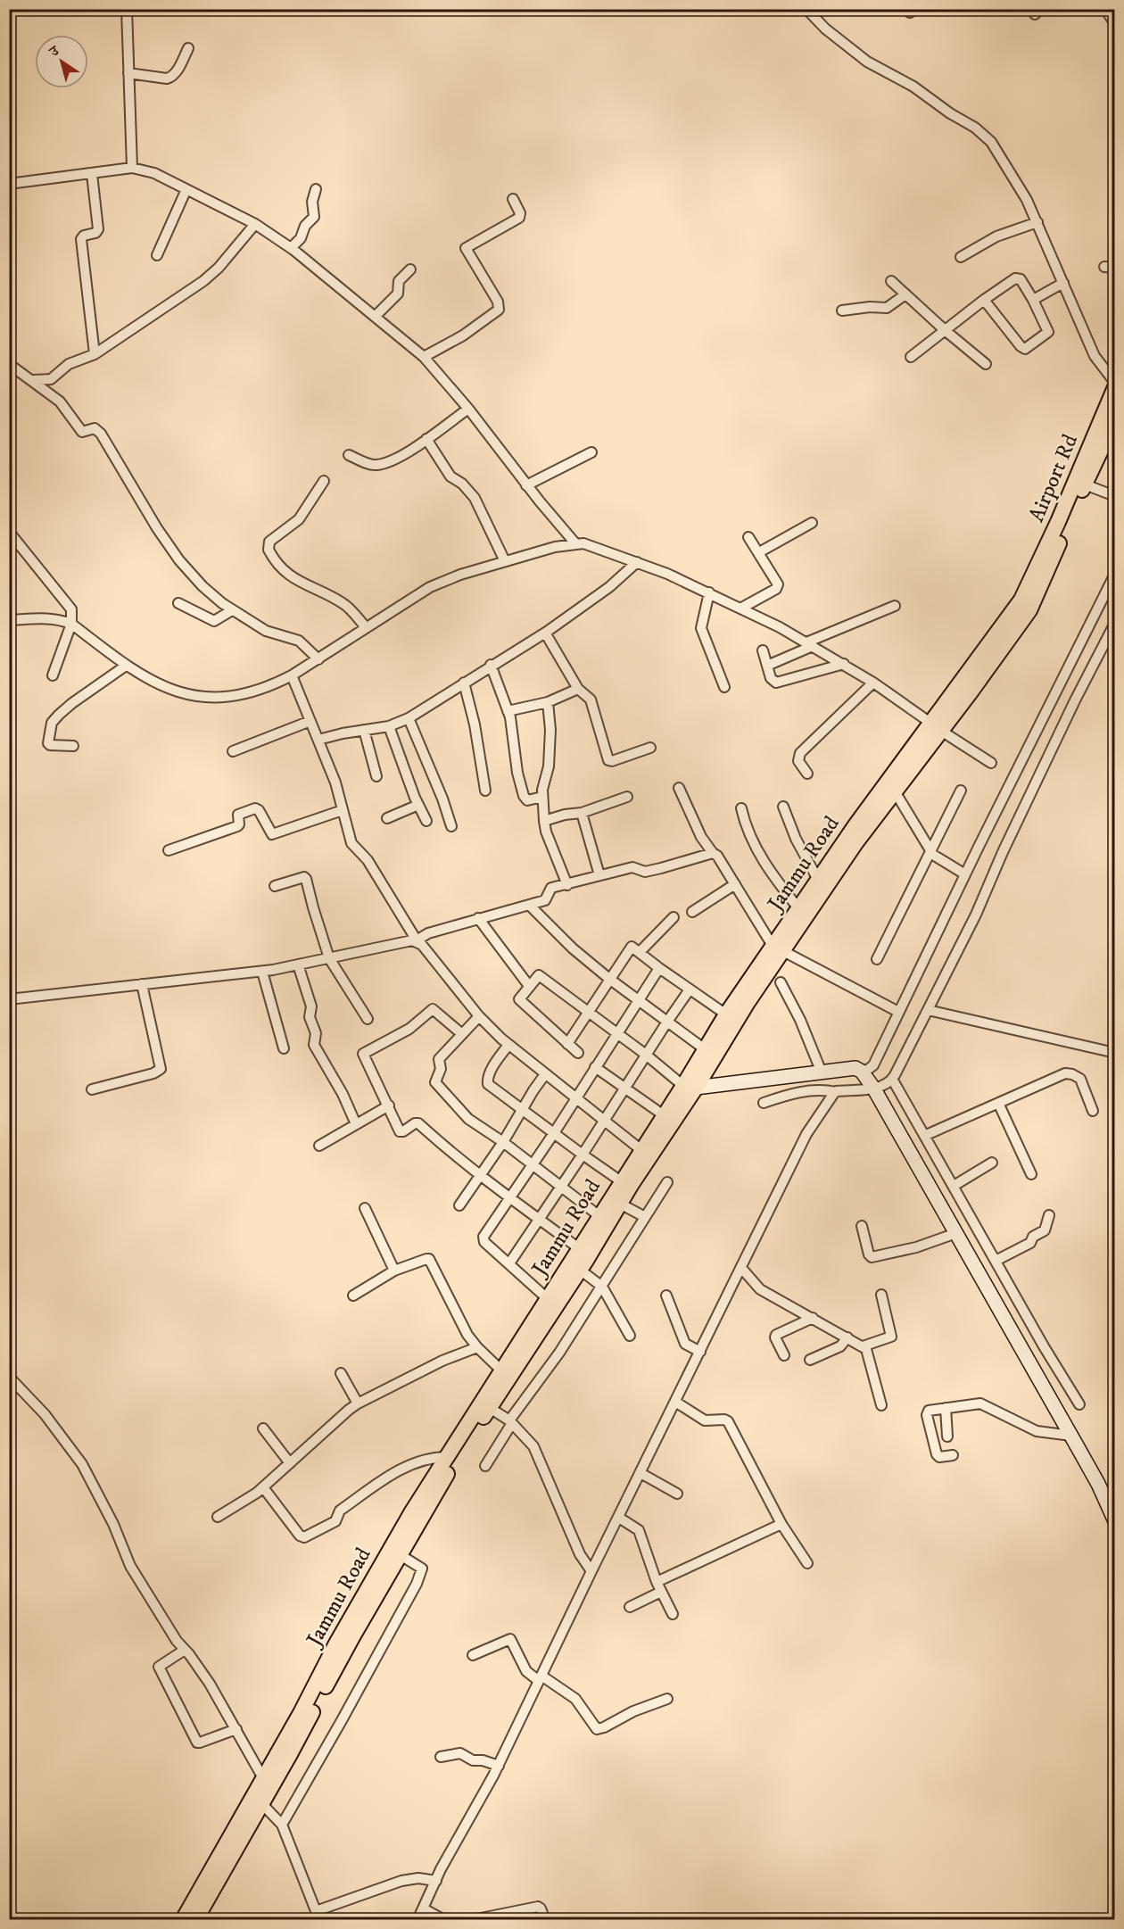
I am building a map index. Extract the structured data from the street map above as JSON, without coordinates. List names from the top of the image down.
{
  "streets": {
    "main road": ["Airport Rd", "Jammu Road"]
  },
  "crossings": [
    ["Airport Rd", "Jammu Road"]
  ],
  "north": "top left"
}
